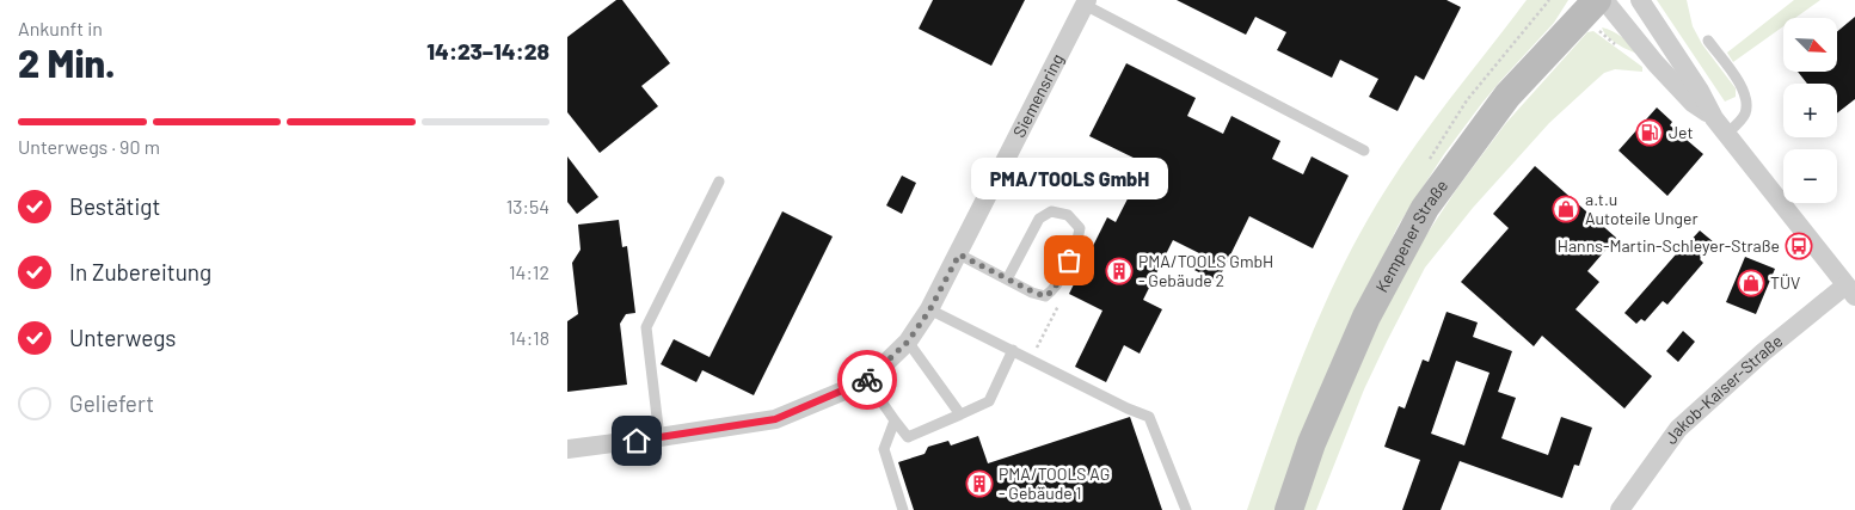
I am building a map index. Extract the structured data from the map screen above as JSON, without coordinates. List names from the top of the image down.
{
  "streets": {
    "main road": ["Kempener Straße"],
    "street": ["Siemensring", "Jakob-Kaiser-Straße"]
  },
  "places": {
    "fuel station": ["Jet"],
    "shop": ["a.t.u Autoteile Unger", "TÜV"],
    "bus stop": ["Hanns-Martin-Schleyer-Straße"],
    "other": ["PMA/TOOLS GmbH"],
    "building": ["PMA/TOOLS GmbH - Gebäude 2", "PMA/TOOLS AG - Gebäude 1"]
  },
  "north": "bottom right",
  "page": {
    "heading": ["2 Min.", "Ankunft in", "14:23–14:28"],
    "map_buttons": ["+", "−"],
    "bar": "Unterwegs · 90 m",
    "bubble": "PMA/TOOLS GmbH",
    "list": [
      ["Bestätigt", "13:54"],
      ["In Zubereitung", "14:12"],
      ["Unterwegs", "14:18"],
      "Geliefert"
    ]
  }
}
